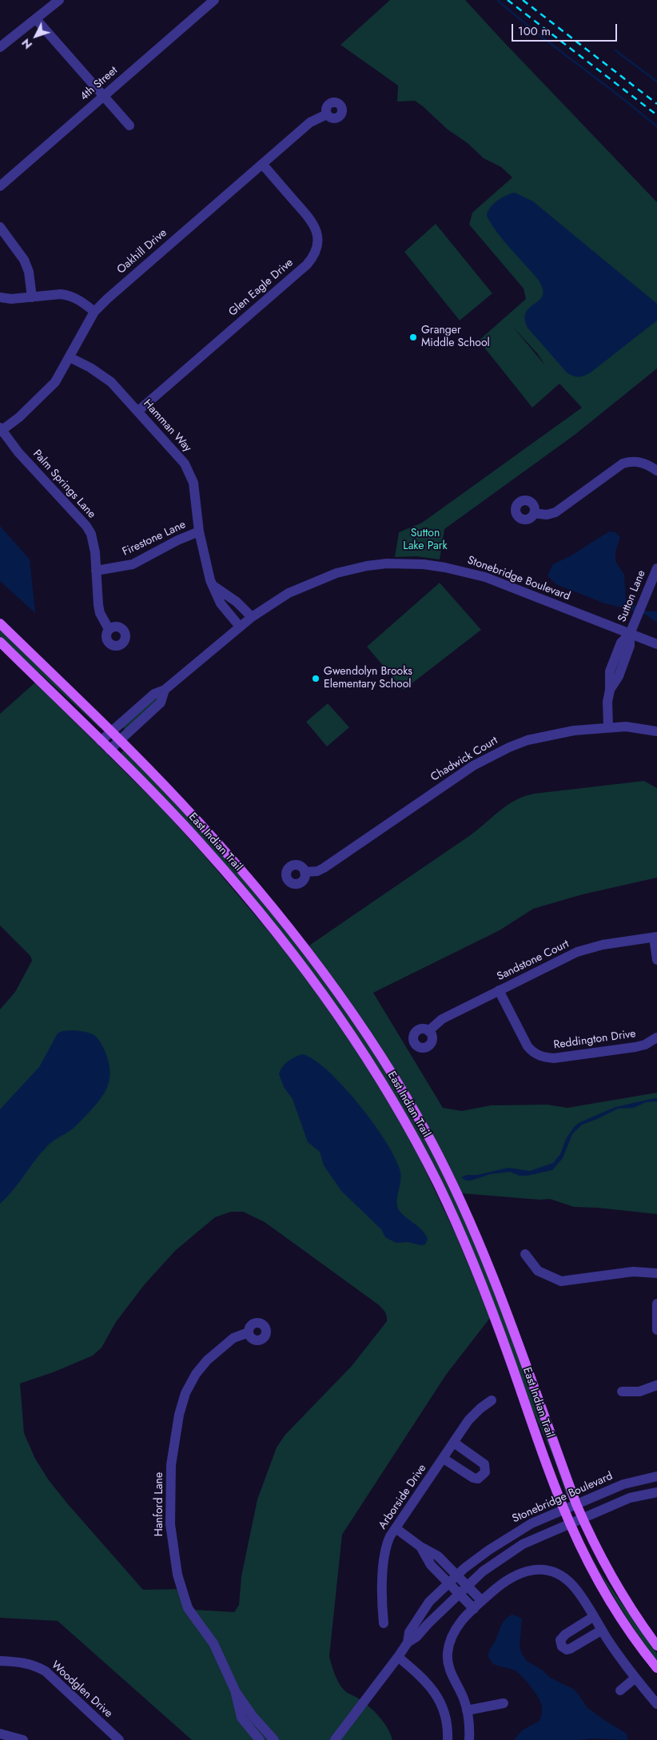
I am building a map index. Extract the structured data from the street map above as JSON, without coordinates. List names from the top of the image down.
{
  "streets": {
    "main road": ["East Indian Trail"],
    "street": [
      "4th Street",
      "Oakhill Drive",
      "Glen Eagle Drive",
      "Hamman Way",
      "Palm Springs Lane",
      "Firestone Lane",
      "Stonebridge Boulevard",
      "Sutton Lane",
      "Chadwick Court",
      "Sandstone Court",
      "Reddington Drive",
      "Arborside Drive",
      "Hanford Lane",
      "Woodglen Drive"
    ]
  },
  "crossings": [
    ["Oakhill Drive", "Glen Eagle Drive"],
    ["Oakhill Drive", "Hamman Way"],
    ["Oakhill Drive", "Palm Springs Lane"],
    ["Glen Eagle Drive", "Hamman Way"],
    ["Hamman Way", "Firestone Lane"],
    ["Hamman Way", "Stonebridge Boulevard"],
    ["Palm Springs Lane", "Firestone Lane"],
    ["Stonebridge Boulevard", "Sutton Lane"],
    ["Stonebridge Boulevard", "East Indian Trail"],
    ["Sutton Lane", "Chadwick Court"],
    ["Sandstone Court", "Reddington Drive"]
  ],
  "parks": ["Sutton Lake Park"],
  "places": ["Granger Middle School", "Gwendolyn Brooks Elementary School"],
  "scale_bar": "100 m",
  "north": "bottom left"
}
